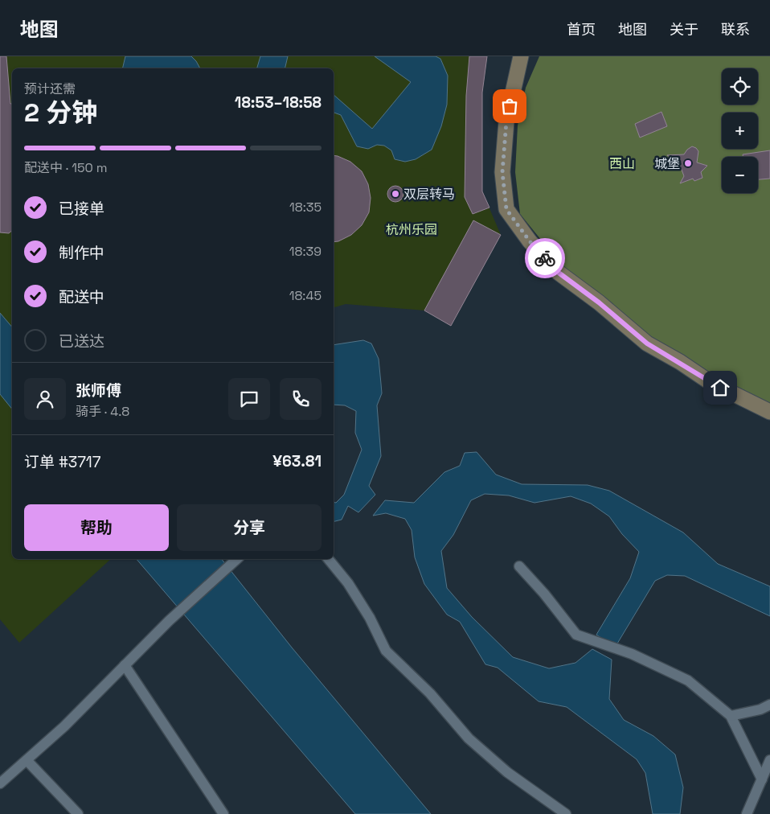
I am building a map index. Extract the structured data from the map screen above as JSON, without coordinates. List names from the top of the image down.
{
  "parks": ["西山", "杭州乐园"],
  "places": ["城堡", "双层转马"],
  "page": {
    "header": "地图",
    "nav": [
      "首页",
      "地图",
      "关于",
      "联系"
    ],
    "map_buttons": ["+", "−"],
    "heading": ["2 分钟", "预计还需", "18:53–18:58"],
    "panel": [
      "张师傅",
      "骑手 · 4.8",
      "订单 #3717",
      "¥63.81"
    ],
    "bar": "配送中 · 150 m",
    "list": [
      ["已接单", "18:35"],
      ["制作中", "18:39"],
      ["配送中", "18:45"],
      "已送达"
    ],
    "buttons": ["帮助", "分享"]
  }
}
